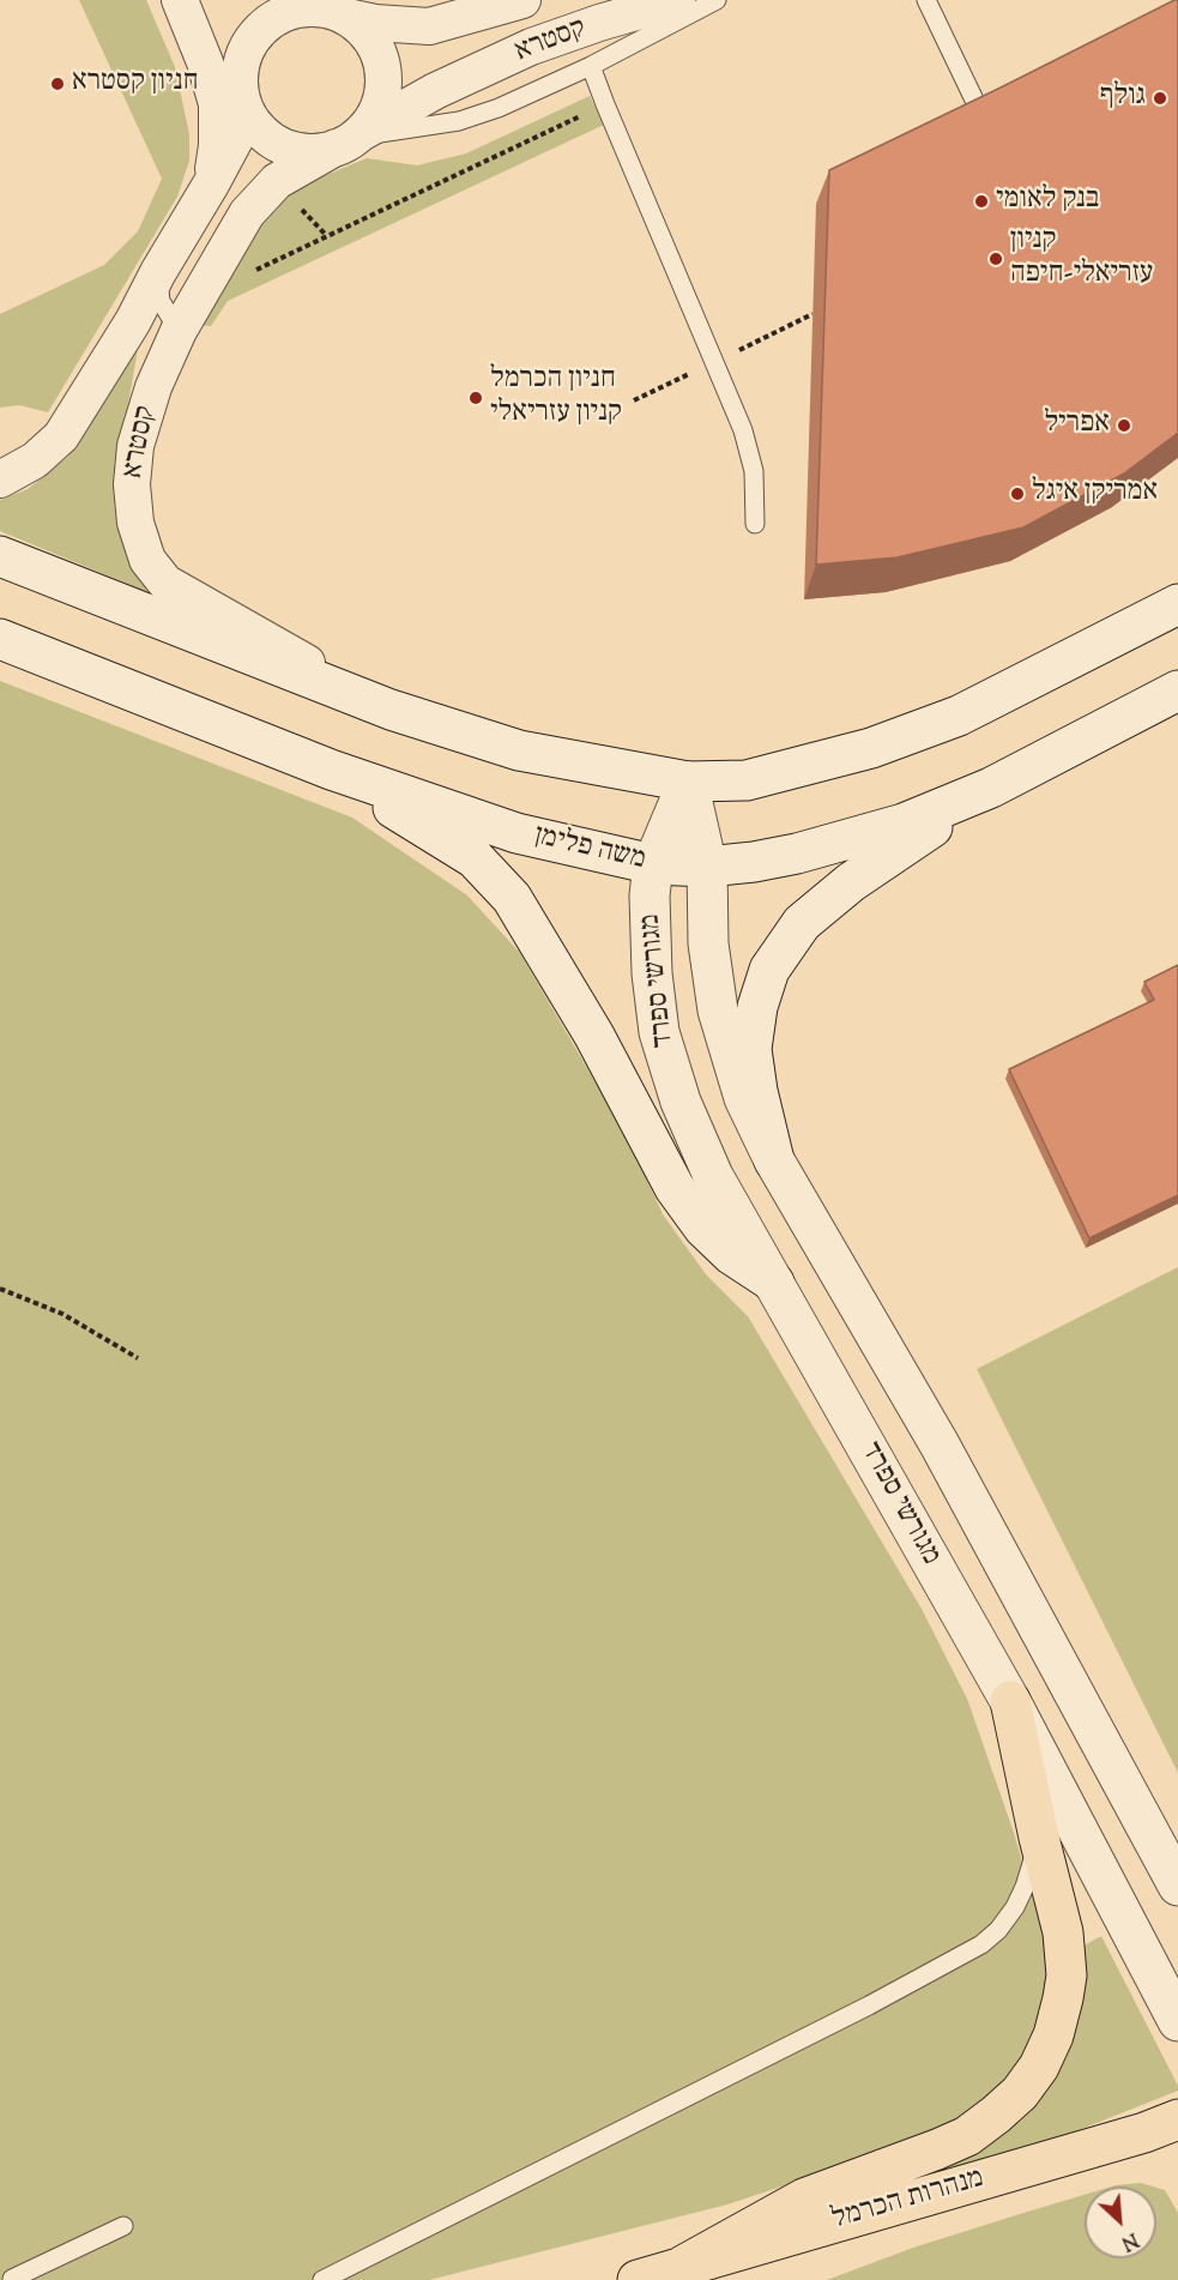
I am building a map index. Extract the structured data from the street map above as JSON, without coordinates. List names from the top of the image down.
{
  "streets": {
    "highway": ["מנהרות הכרמל"],
    "main road": ["משה פלימן", "מגורשי ספרד"],
    "street": ["קסטרא"]
  },
  "crossings": [
    ["משה פלימן", "מגורשי ספרד"]
  ],
  "places": [
    "חניון קסטרא",
    "גולף",
    "בנק לאומי",
    "קניון עזריאלי-חיפה",
    "חניון הכרמל קניון עזריאלי",
    "אפריל",
    "אמריקן איגל"
  ],
  "north": "bottom right"
}
